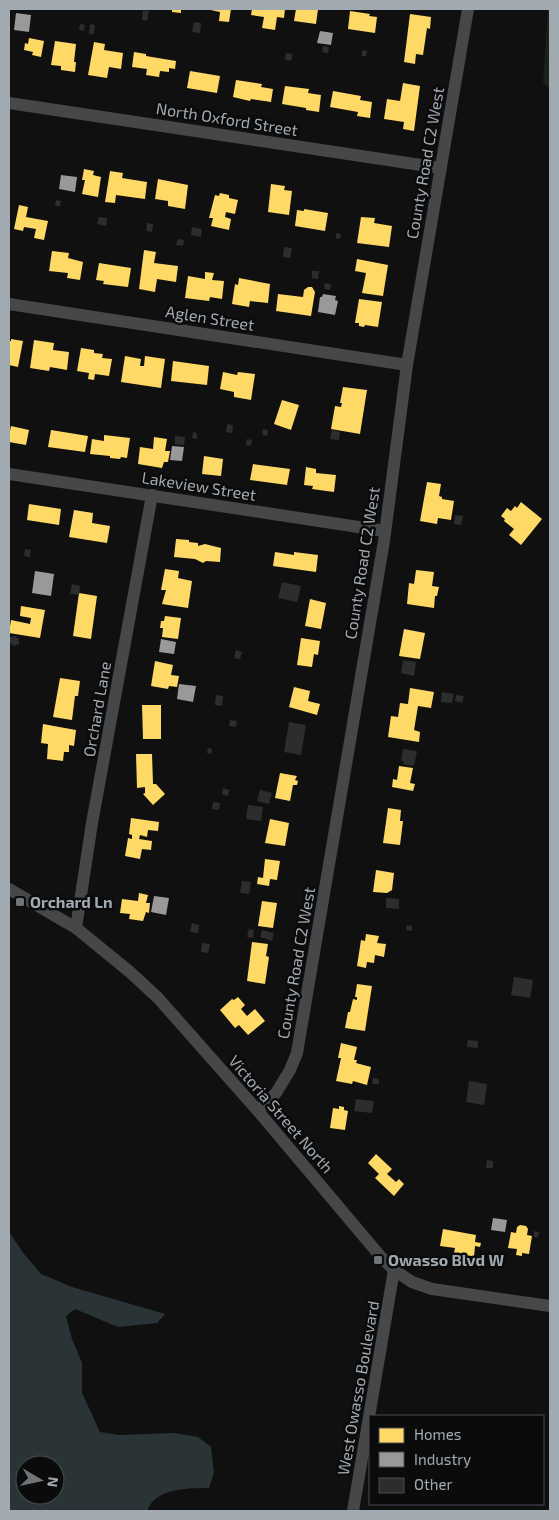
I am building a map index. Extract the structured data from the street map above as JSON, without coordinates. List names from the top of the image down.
{
  "streets": {
    "street": [
      "North Oxford Street",
      "County Road C2 West",
      "Aglen Street",
      "Lakeview Street",
      "Orchard Lane",
      "Victoria Street North",
      "West Owasso Boulevard"
    ]
  },
  "crossings": [
    ["North Oxford Street", "County Road C2 West"],
    ["County Road C2 West", "Aglen Street"],
    ["County Road C2 West", "Lakeview Street"],
    ["County Road C2 West", "Victoria Street North"],
    ["Lakeview Street", "Orchard Lane"],
    ["Orchard Lane", "Victoria Street North"],
    ["Victoria Street North", "West Owasso Boulevard"]
  ],
  "places": {
    "transit": ["Orchard Ln", "Owasso Blvd W"]
  },
  "legend": ["Homes", "Industry", "Other"],
  "north": "right"
}
